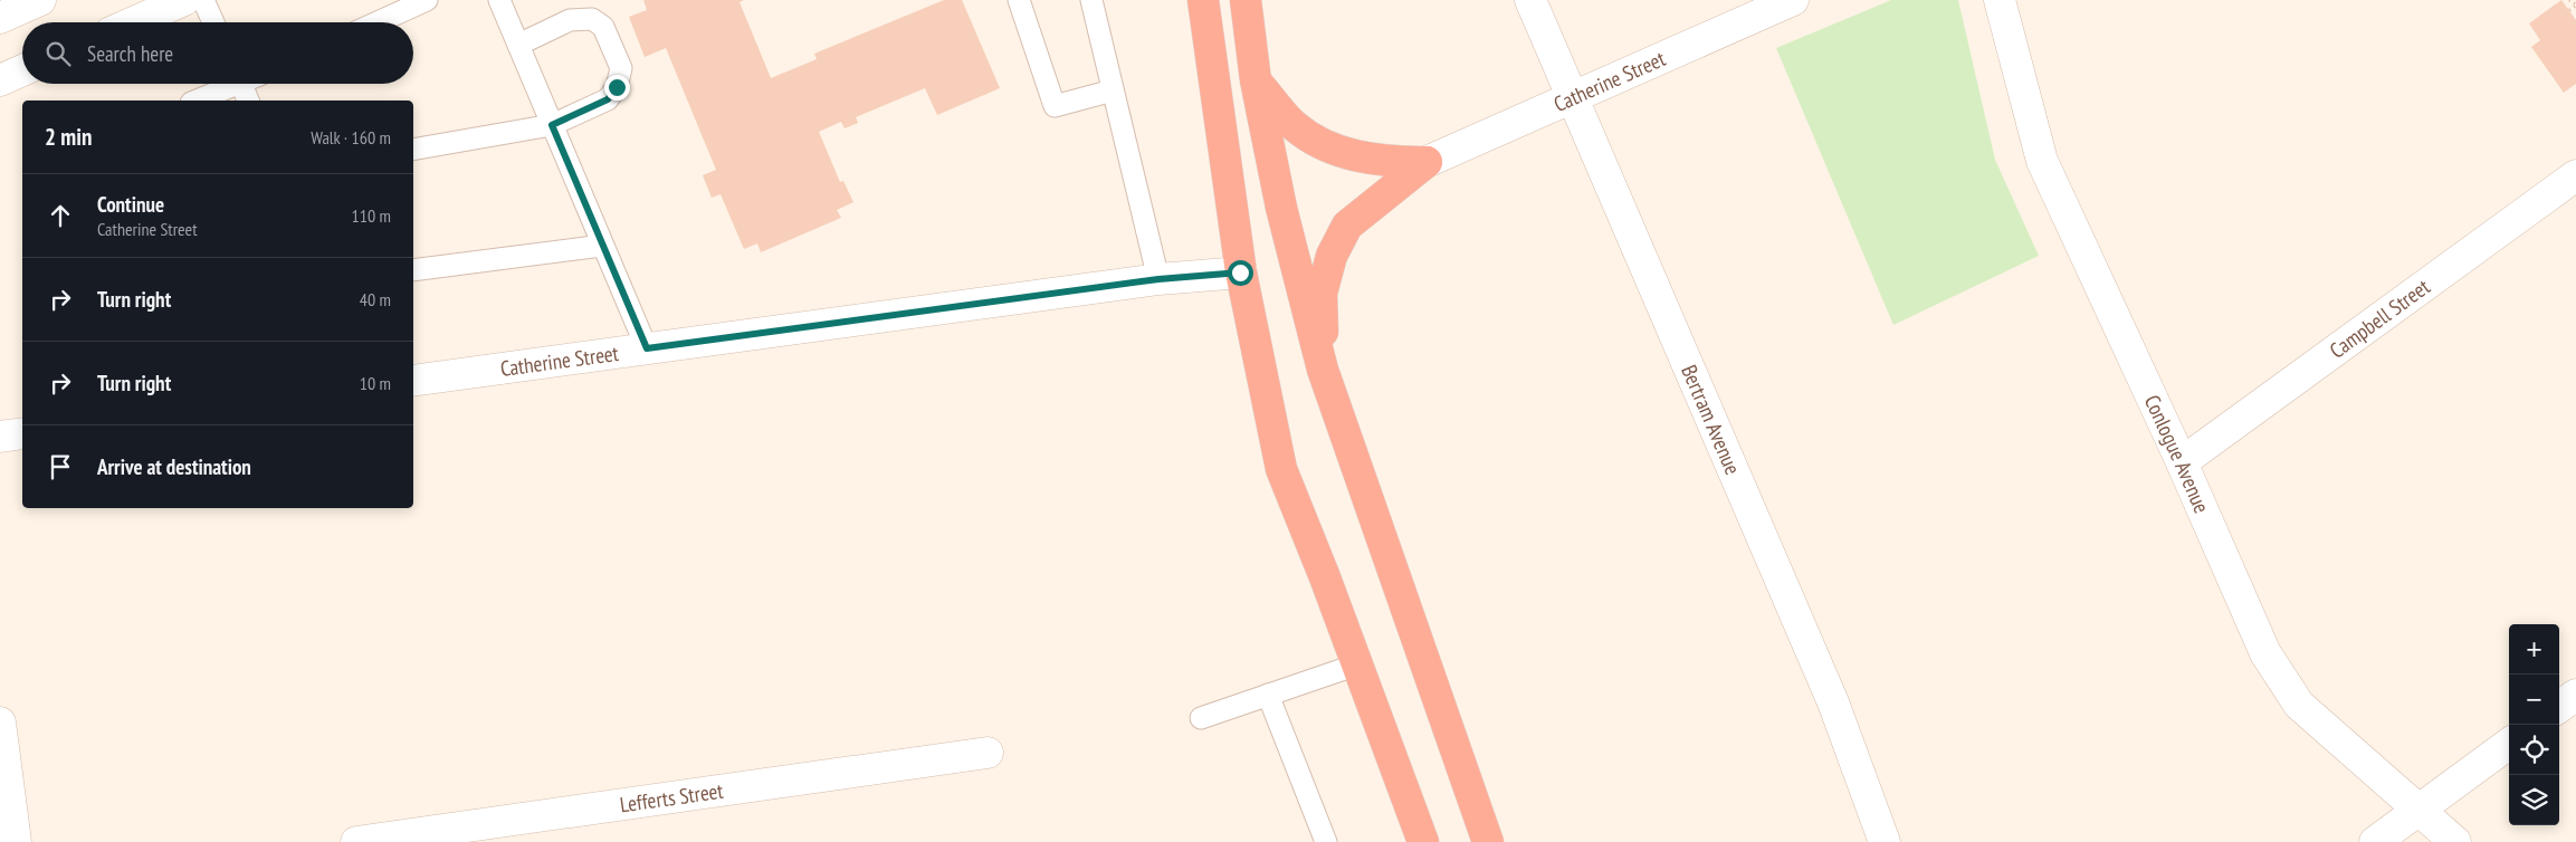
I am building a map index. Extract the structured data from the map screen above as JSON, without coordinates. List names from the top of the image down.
{
  "streets": {
    "street": [
      "Catherine Street",
      "Campbell Street",
      "Bertram Avenue",
      "Conlogue Avenue",
      "Lefferts Street"
    ]
  },
  "crossings": [
    ["Catherine Street", "Bertram Avenue"],
    ["Campbell Street", "Conlogue Avenue"]
  ],
  "page": {
    "search": "Search here",
    "heading": ["2 min", "Walk · 160 m"],
    "list": [
      ["Continue", "Catherine Street", "110 m"],
      ["Turn right", "40 m"],
      ["Turn right", "10 m"],
      "Arrive at destination"
    ],
    "map_buttons": ["+", "−"]
  }
}
